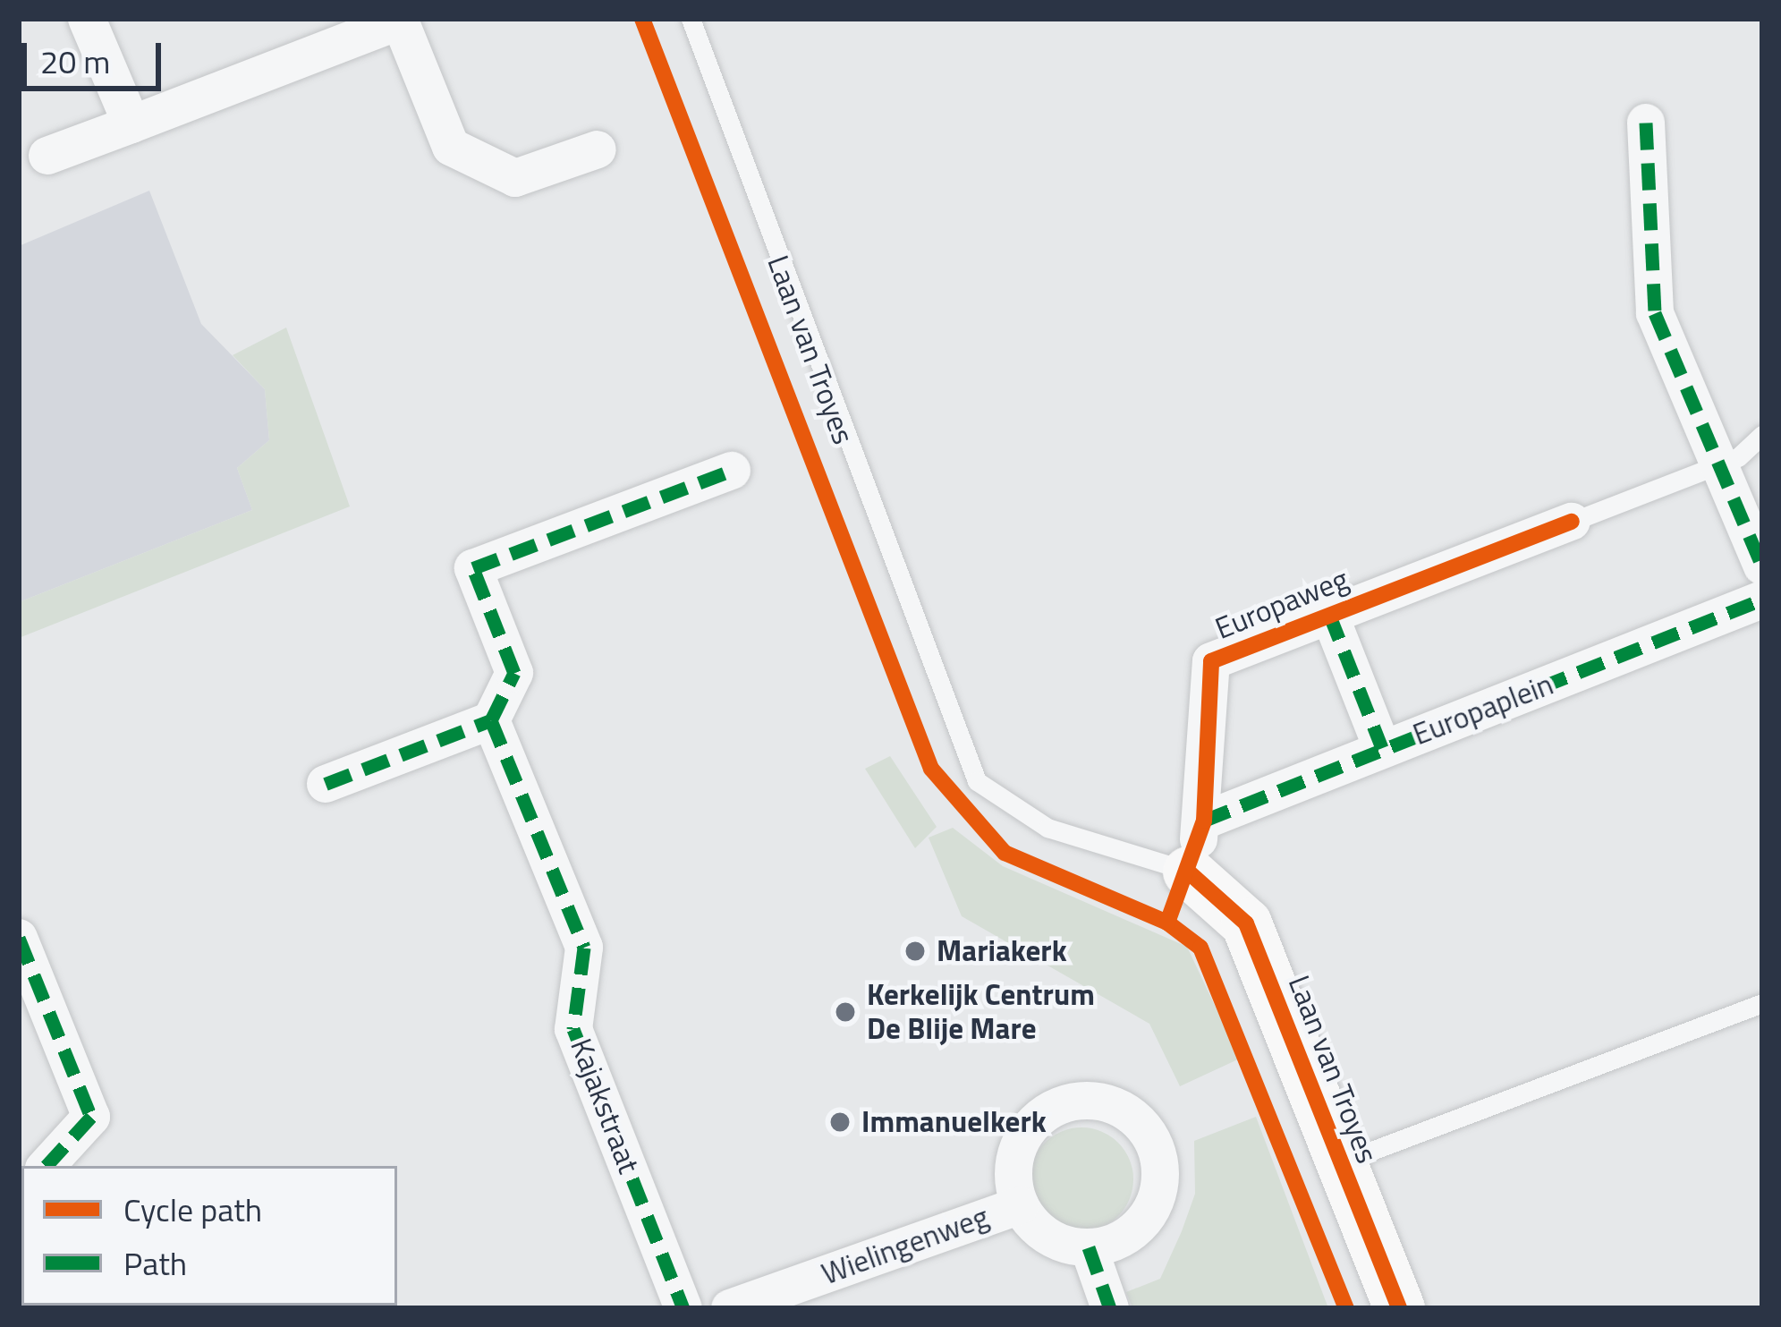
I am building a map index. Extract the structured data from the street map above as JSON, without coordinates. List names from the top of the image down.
{
  "streets": {
    "street": [
      "Laan van Troyes",
      "Europaweg",
      "Europaplein",
      "Kajakstraat",
      "Wielingenweg"
    ]
  },
  "crossings": [
    ["Laan van Troyes", "Europaweg"],
    ["Europaweg", "Europaplein"]
  ],
  "places": ["Mariakerk", "Kerkelijk Centrum De Blije Mare", "Immanuelkerk"],
  "legend": ["Cycle path", "Path"],
  "scale_bar": "20 m"
}
